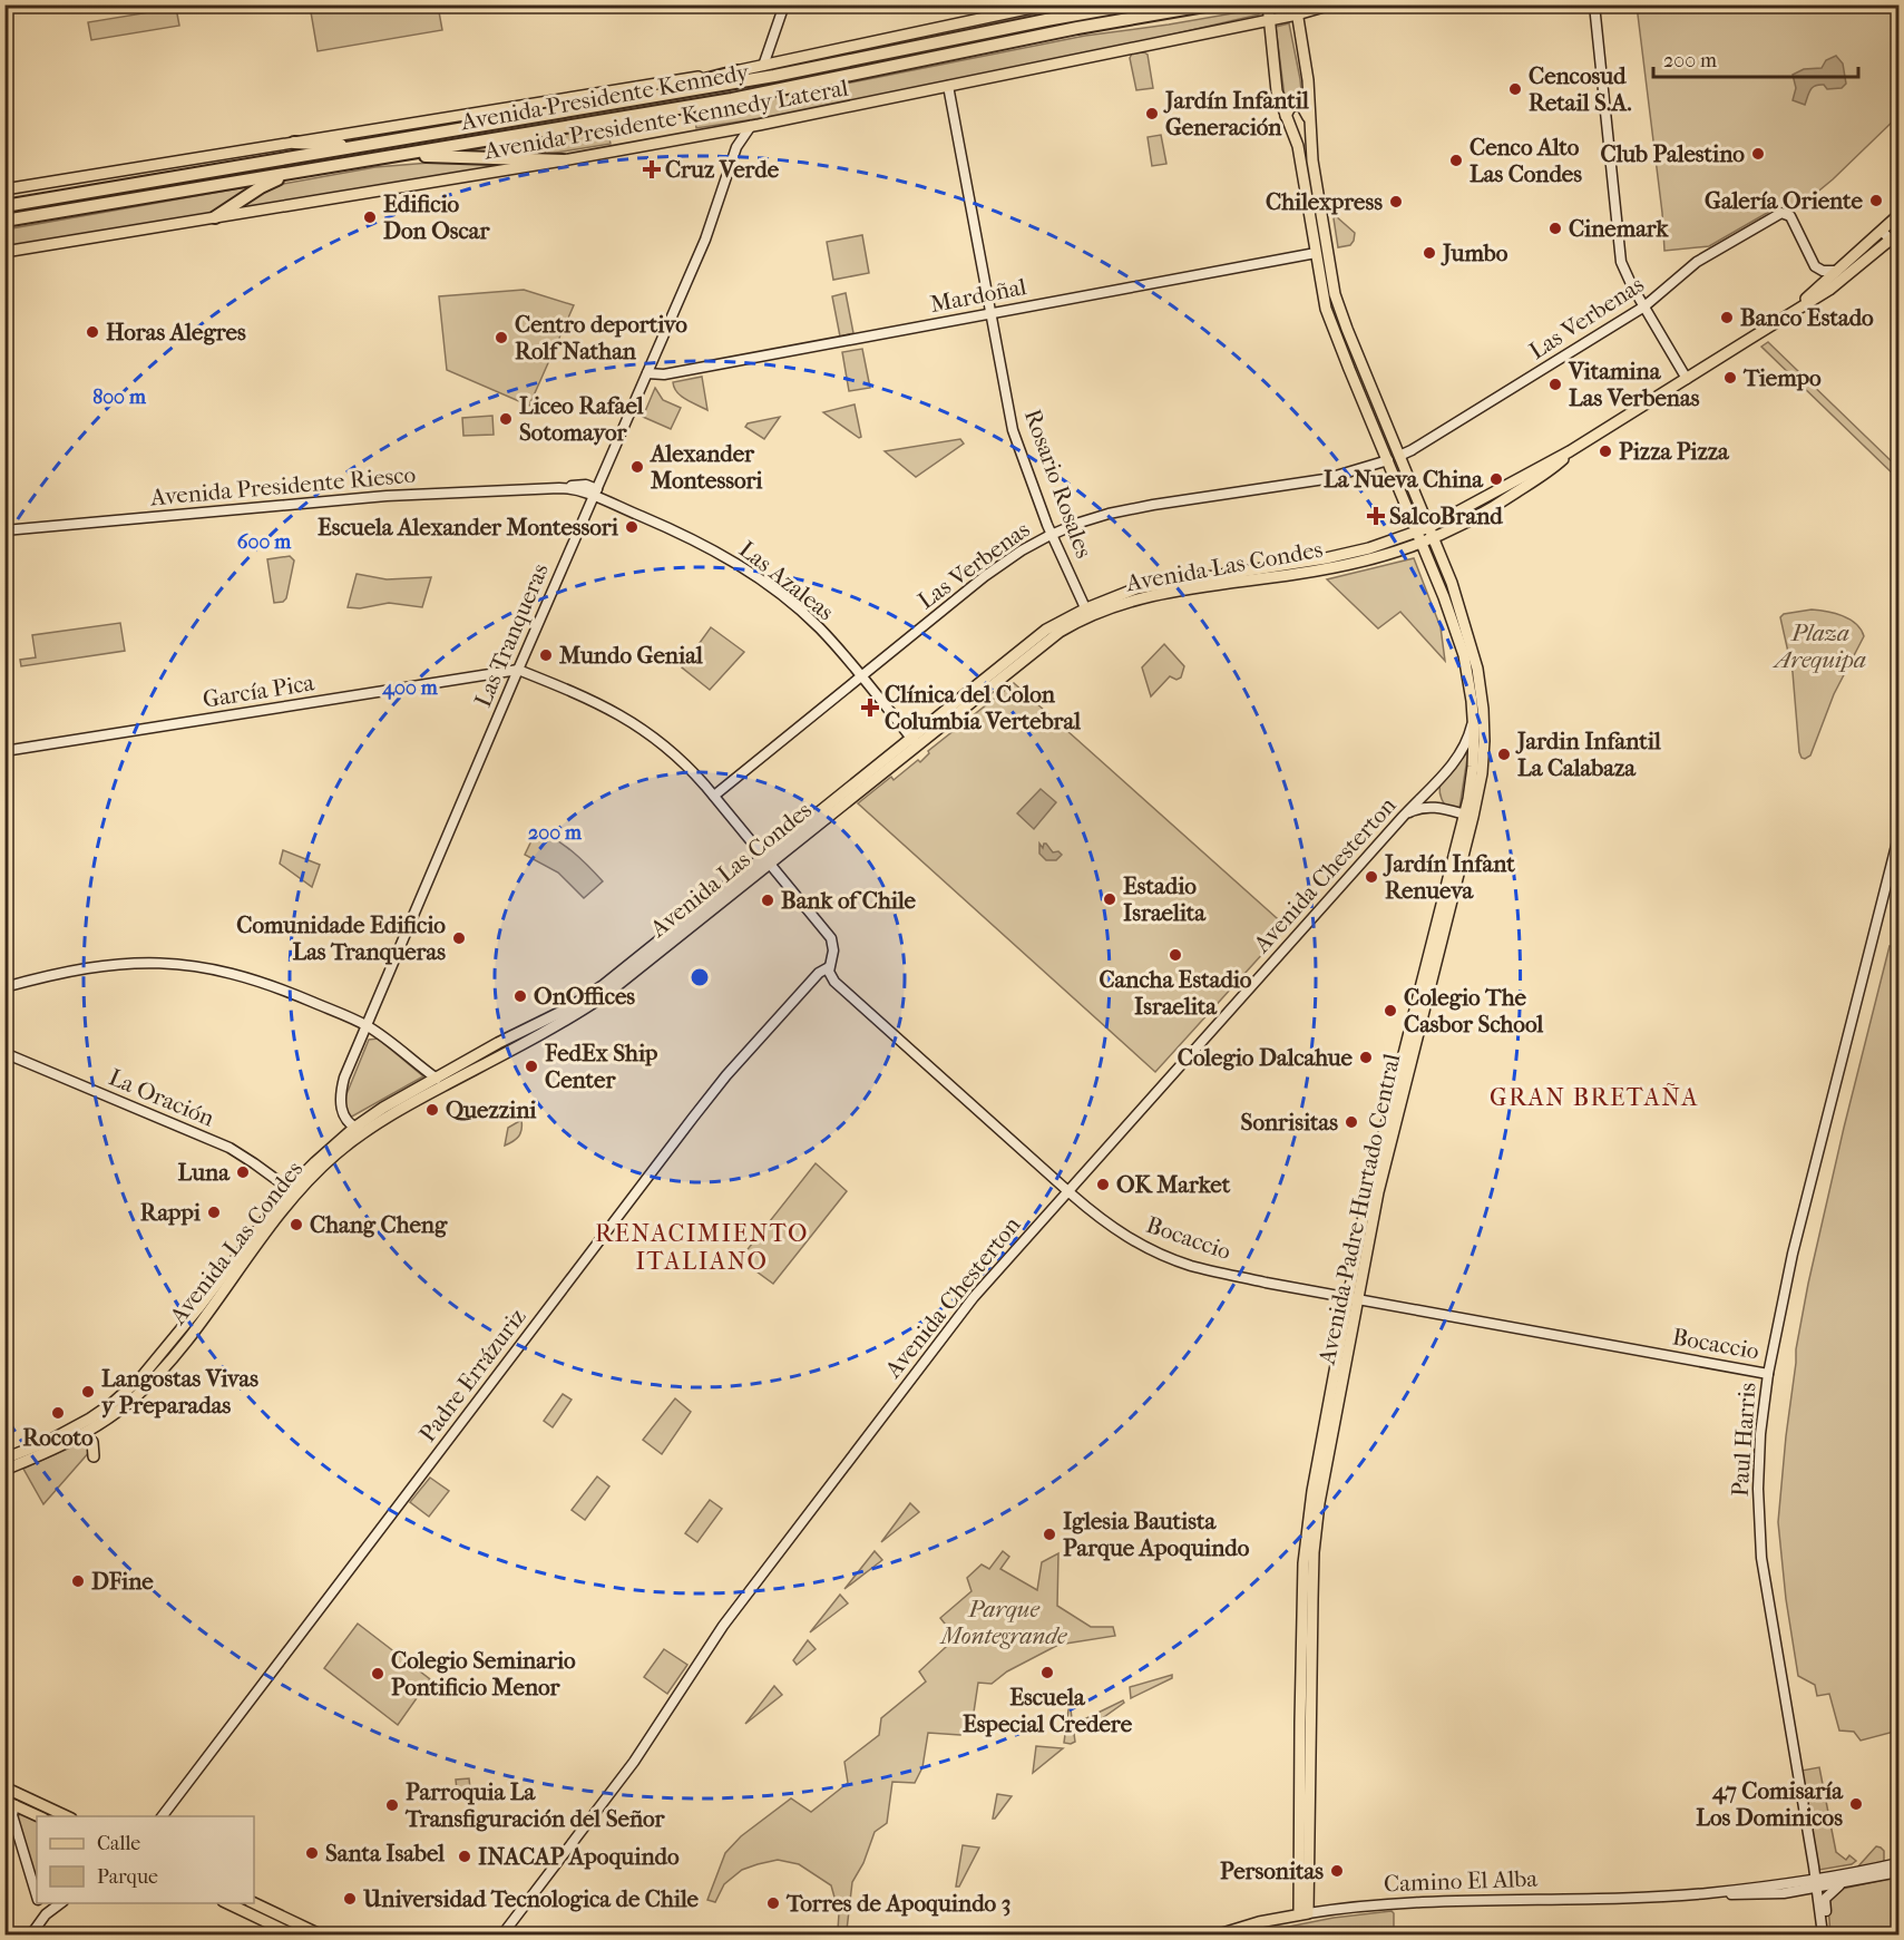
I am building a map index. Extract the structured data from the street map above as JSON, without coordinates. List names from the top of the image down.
{
  "streets": {
    "highway": ["Avenida Presidente Kennedy"],
    "main road": [
      "Avenida Presidente Kennedy Lateral",
      "Avenida Las Condes",
      "Avenida Padre Hurtado Central",
      "Camino El Alba"
    ],
    "street": [
      "Mardoñal",
      "Las Verbenas",
      "Rosario Rosales",
      "Avenida Presidente Riesco",
      "Las Azaleas",
      "Las Tranqueras",
      "García Pica",
      "Avenida Chesterton",
      "La Oración",
      "Bocaccio",
      "Padre Errázuriz",
      "Paul Harris"
    ]
  },
  "crossings": [
    ["Avenida Presidente Kennedy Lateral", "Rosario Rosales"],
    ["Avenida Presidente Kennedy Lateral", "Las Tranqueras"],
    ["Avenida Presidente Kennedy Lateral", "Avenida Padre Hurtado Central"],
    ["Mardoñal", "Rosario Rosales"],
    ["Mardoñal", "Las Tranqueras"],
    ["Mardoñal", "Avenida Padre Hurtado Central"],
    ["Las Verbenas", "Rosario Rosales"],
    ["Las Verbenas", "Avenida Las Condes"],
    ["Las Verbenas", "Las Azaleas"],
    ["Las Verbenas", "Avenida Padre Hurtado Central"],
    ["Rosario Rosales", "Avenida Las Condes"],
    ["Avenida Presidente Riesco", "Las Azaleas"],
    ["Avenida Presidente Riesco", "Las Tranqueras"],
    ["Avenida Las Condes", "Las Azaleas"],
    ["Avenida Las Condes", "Las Tranqueras"],
    ["Avenida Las Condes", "La Oración"],
    ["Avenida Las Condes", "Avenida Padre Hurtado Central"],
    ["Las Azaleas", "Las Tranqueras"],
    ["Las Tranqueras", "García Pica"],
    ["Avenida Chesterton", "Avenida Padre Hurtado Central"],
    ["Avenida Chesterton", "Bocaccio"],
    ["Avenida Padre Hurtado Central", "Bocaccio"],
    ["Avenida Padre Hurtado Central", "Camino El Alba"],
    ["Bocaccio", "Padre Errázuriz"],
    ["Bocaccio", "Paul Harris"],
    ["Paul Harris", "Camino El Alba"]
  ],
  "districts": ["GRAN BRETAÑA", "RENACIMIENTO ITALIANO"],
  "parks": ["Plaza Arequipa", "Parque Montegrande"],
  "places": {
    "other": [
      "Cencosud Retail S.A.",
      "Jardín Infantil Generación",
      "Club Palestino",
      "Cenco Alto Las Condes",
      "Galería Oriente",
      "Chilexpress",
      "Edificio Don Oscar",
      "Cinemark",
      "Jumbo",
      "Banco Estado",
      "Horas Alegres",
      "Centro deportivo Rolf Nathan",
      "Tiempo",
      "Vitamina Las Verbenas",
      "Liceo Rafael Sotomayor",
      "Pizza Pizza",
      "Alexander Montessori",
      "La Nueva China",
      "Escuela Alexander Montessori",
      "Mundo Genial",
      "Jardin Infantil La Calabaza",
      "Jardín Infant Renueva",
      "Estadio Israelita",
      "Bank of Chile",
      "Comunidade Edificio Las Tranqueras",
      "Cancha Estadio Israelita",
      "OnOffices",
      "Colegio The Casbor School",
      "Colegio Dalcahue",
      "FedEx Ship Center",
      "Quezzini",
      "Sonrisitas",
      "Luna",
      "OK Market",
      "Rappi",
      "Chang Cheng",
      "Langostas Vivas y Preparadas",
      "Rocoto",
      "Iglesia Bautista Parque Apoquindo",
      "DFine",
      "Escuela Especial Credere",
      "Colegio Seminario Pontificio Menor",
      "47 Comisaría Los Dominicos",
      "Parroquia La Transfiguración del Señor",
      "Santa Isabel",
      "INACAP Apoquindo",
      "Personitas",
      "Universidad Tecnologica de Chile",
      "Torres de Apoquindo 3"
    ],
    "health": ["Cruz Verde", "SalcoBrand", "Clínica del Colon Columbia Vertebral"]
  },
  "legend": ["Calle", "Parque"],
  "scale_bar": "200 m",
  "rings": [
    "800 m",
    "600 m",
    "400 m",
    "200 m"
  ]
}
